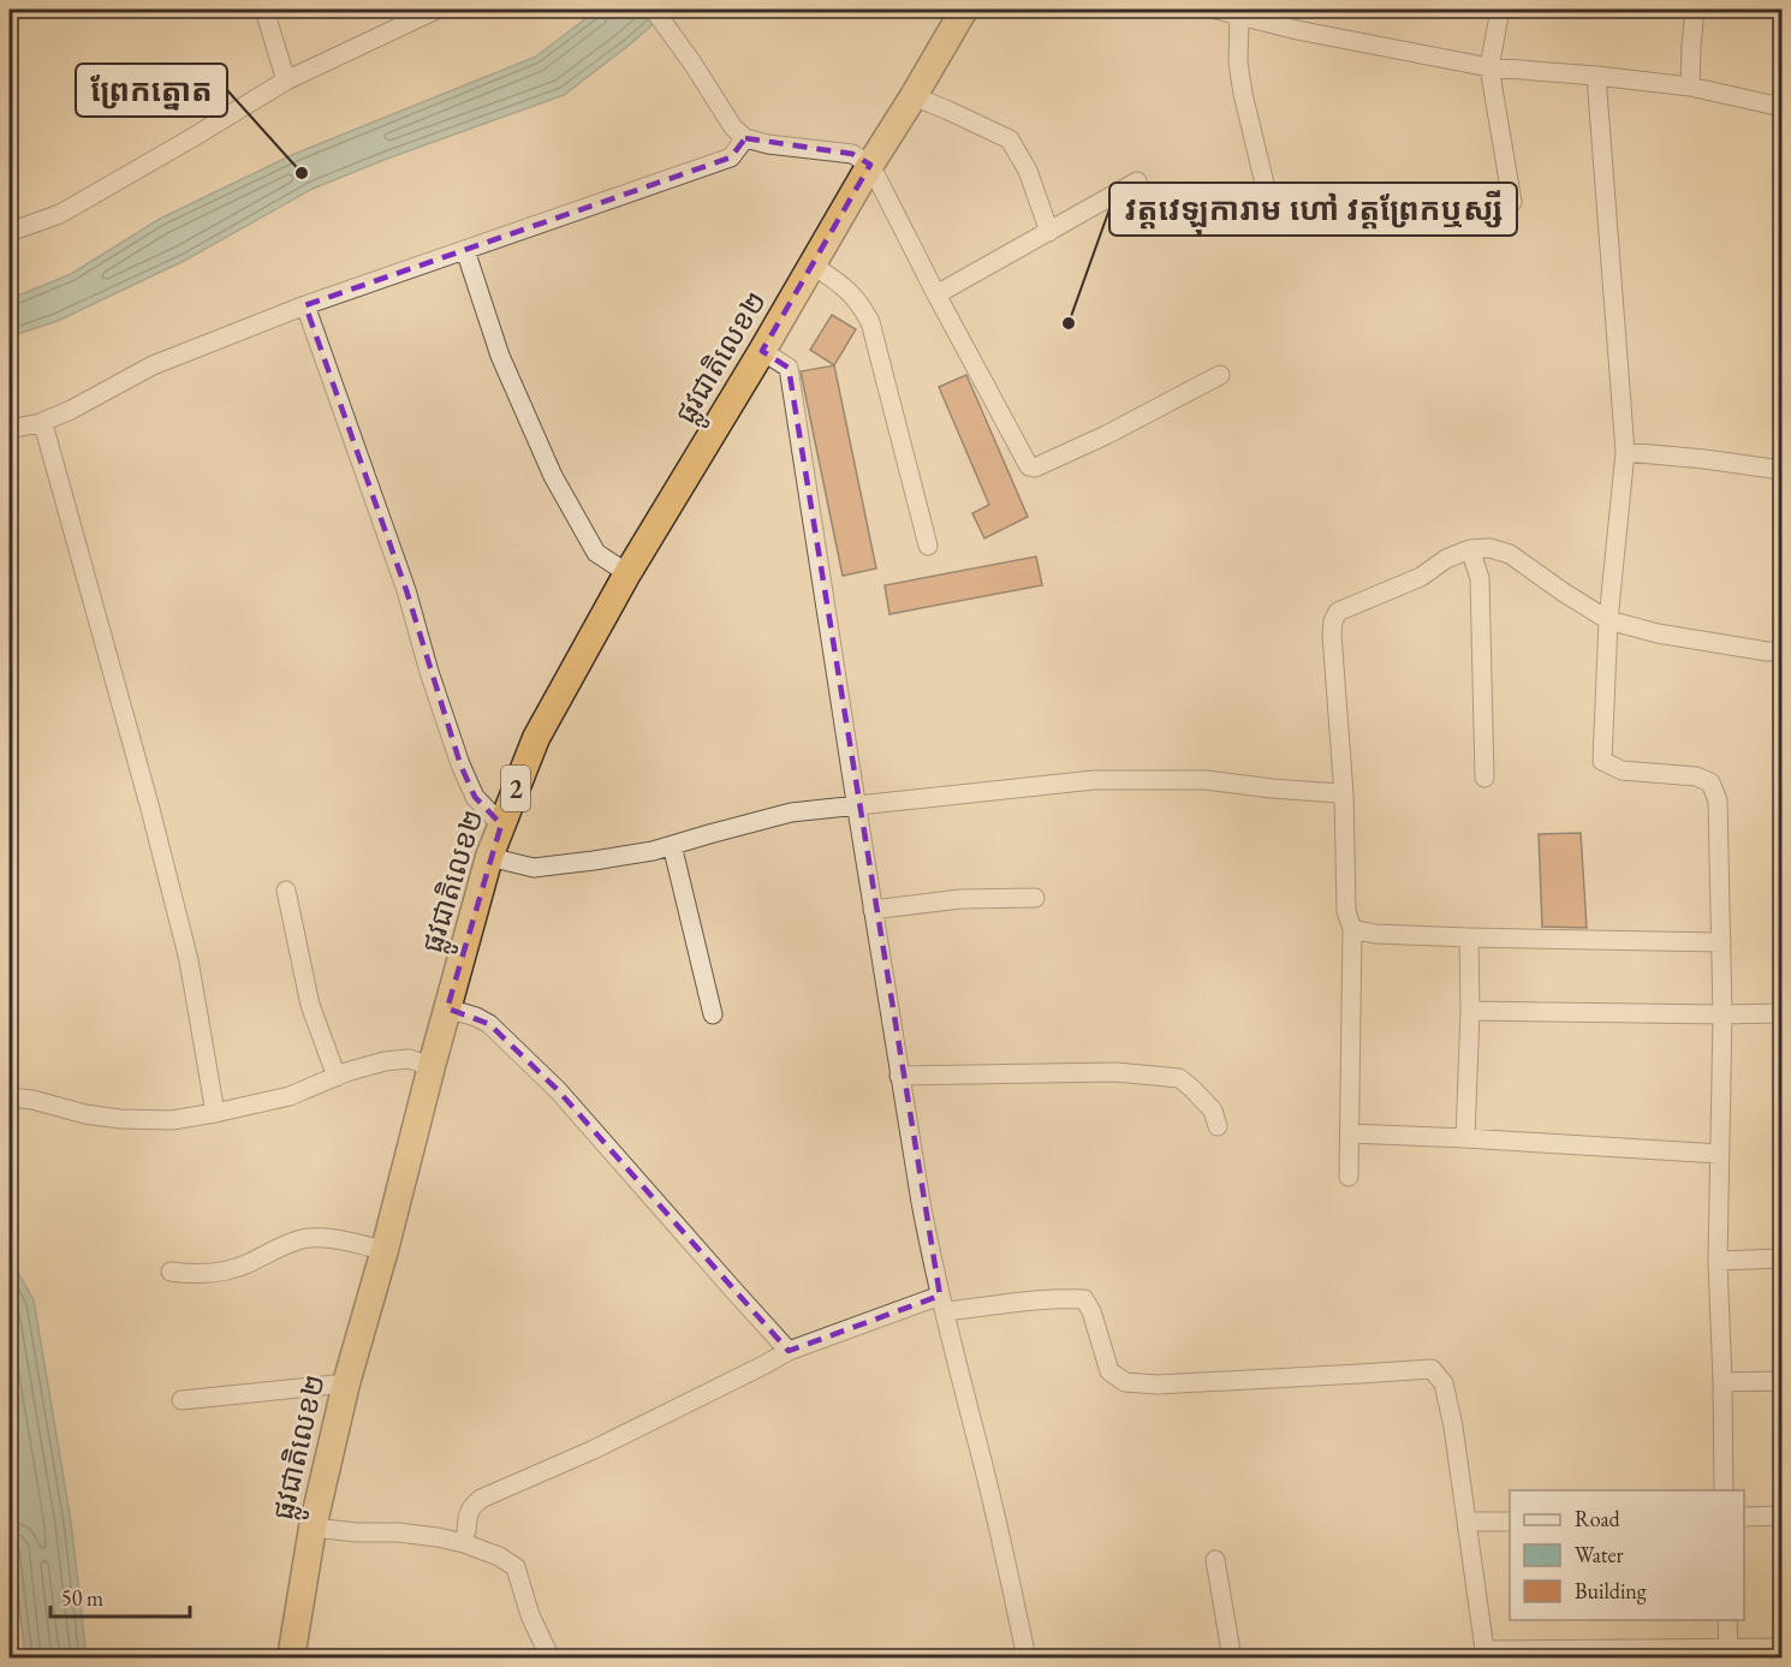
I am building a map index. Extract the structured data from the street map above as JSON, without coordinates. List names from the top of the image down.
{
  "streets": {
    "highway": ["ផ្លូវជាតិលេខ២", "2"]
  },
  "places": ["ព្រែកត្នោត", "វត្តវេឡុការាម ហៅ វត្តព្រែកឬស្សី"],
  "legend": ["Road", "Water", "Building"],
  "scale_bar": "50 m"
}
